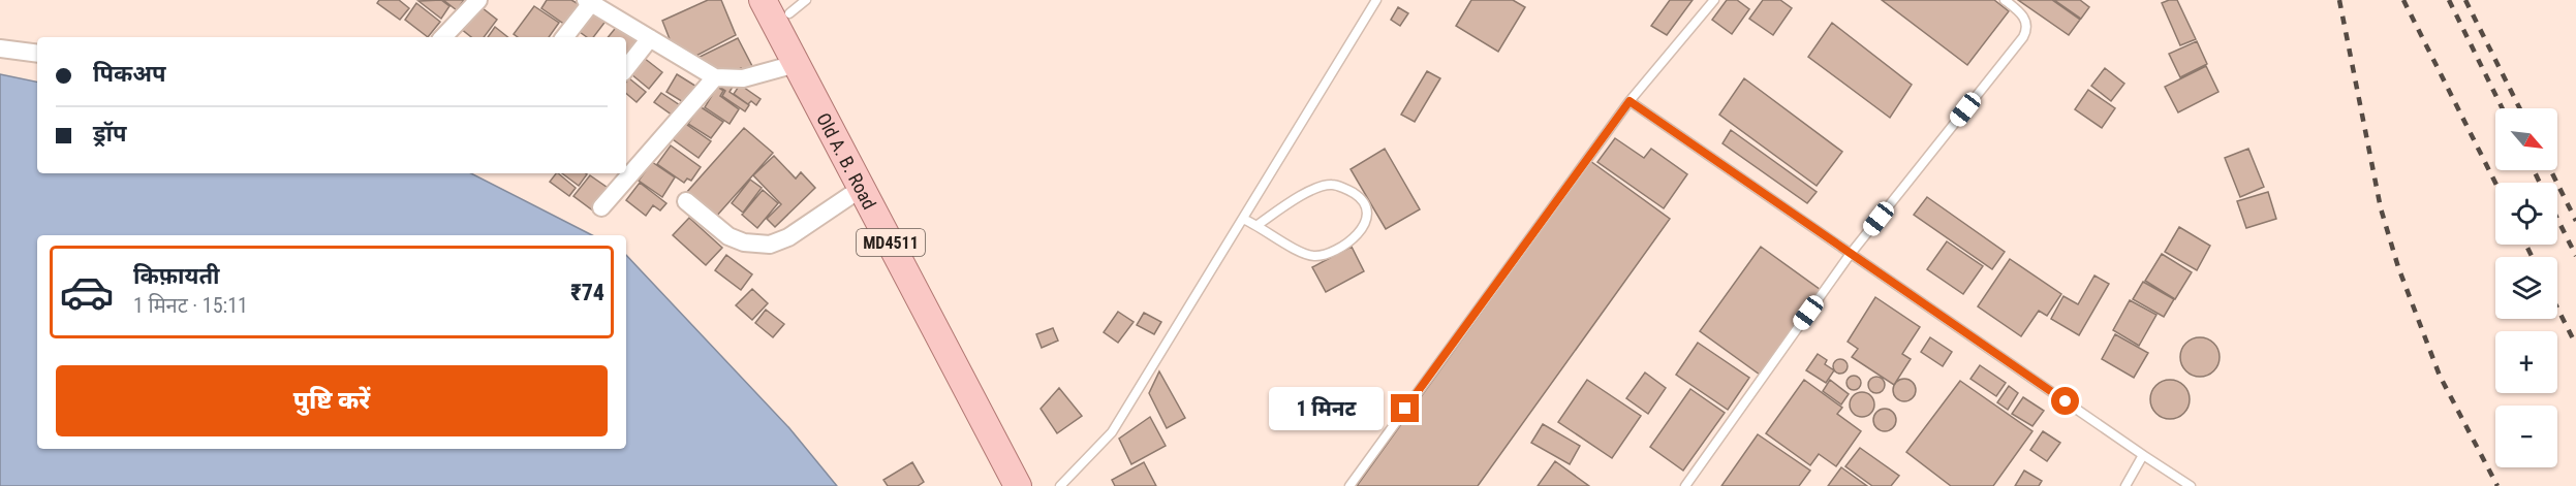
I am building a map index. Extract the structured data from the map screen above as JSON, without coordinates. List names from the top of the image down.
{
  "streets": {
    "main road": ["Old A. B. Road", "MD4511"]
  },
  "north": "bottom right",
  "page": {
    "banner": ["पिकअप", "ड्रॉप"],
    "map_buttons": ["+", "−"],
    "list": [
      {
        "name": "किफ़ायती",
        "note": "1 मिनट · 15:11",
        "value": "₹74"
      }
    ],
    "buttons": "पुष्टि करें",
    "bubble": "1 मिनट"
  }
}
